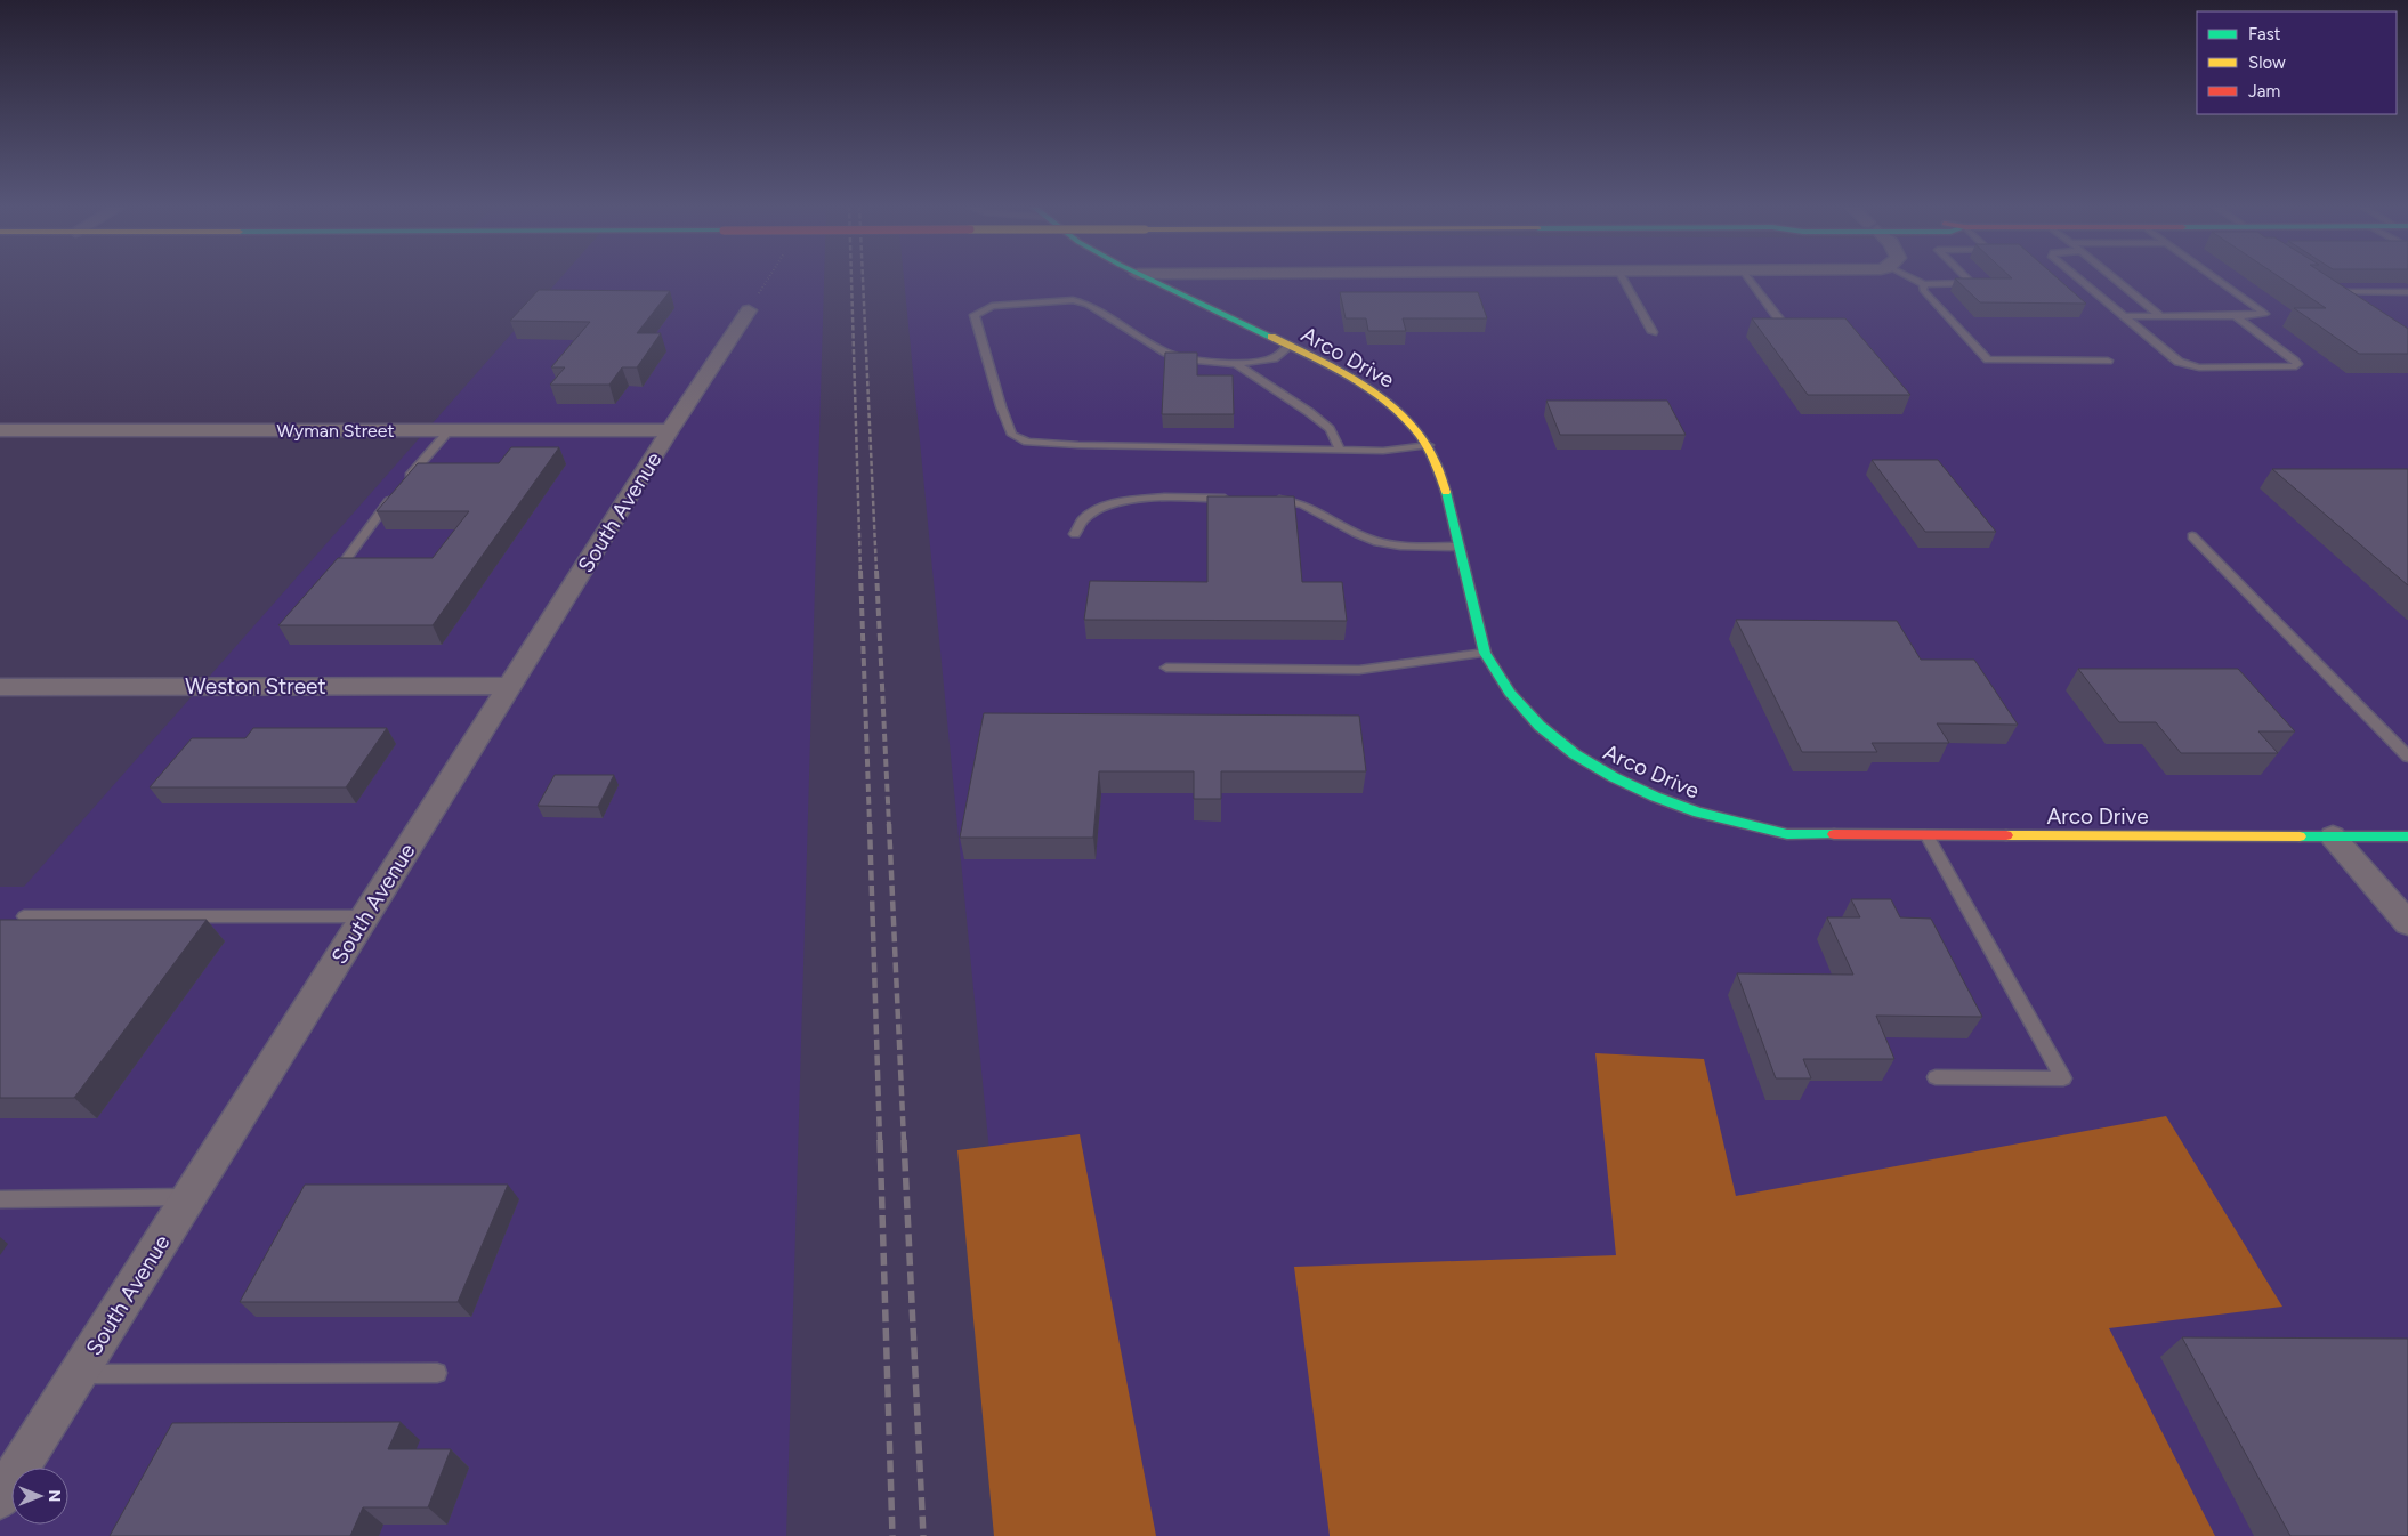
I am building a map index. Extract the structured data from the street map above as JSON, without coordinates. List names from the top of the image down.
{
  "streets": {
    "main road": ["Arco Drive"],
    "street": ["Wyman Street", "South Avenue", "Weston Street"]
  },
  "crossings": [
    ["Wyman Street", "South Avenue"],
    ["South Avenue", "Weston Street"]
  ],
  "legend": ["Fast", "Slow", "Jam"],
  "north": "right"
}
